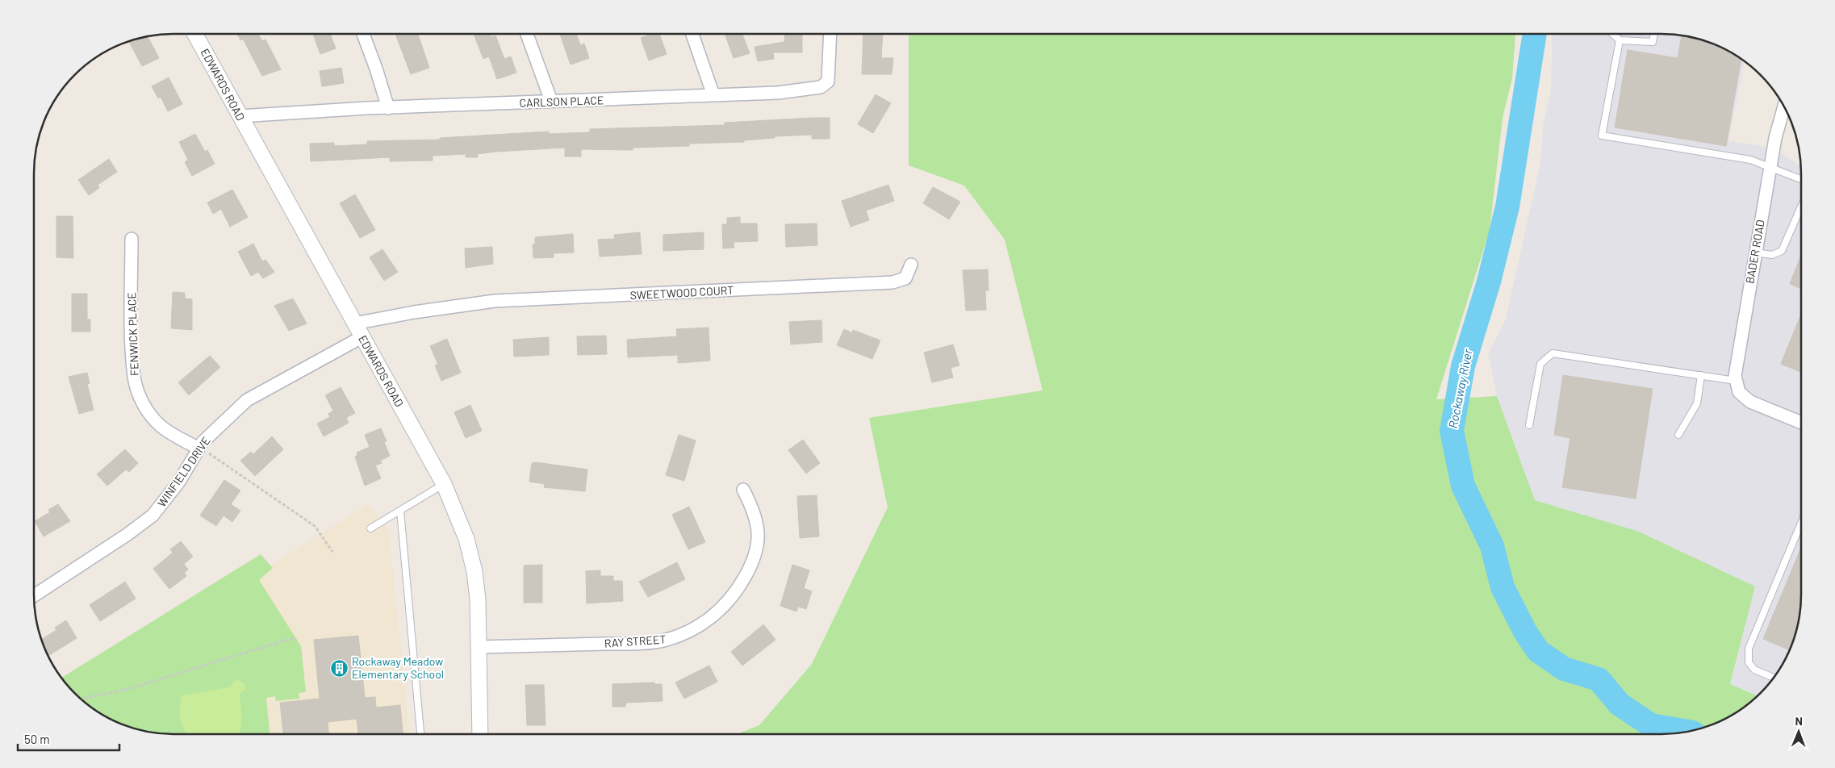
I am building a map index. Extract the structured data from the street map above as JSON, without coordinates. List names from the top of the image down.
{
  "streets": {
    "street": [
      "EDWARDS ROAD",
      "CARLSON PLACE",
      "BADER ROAD",
      "SWEETWOOD COURT",
      "FENWICK PLACE",
      "WINFIELD DRIVE",
      "RAY STREET"
    ]
  },
  "crossings": [
    ["EDWARDS ROAD", "CARLSON PLACE"],
    ["EDWARDS ROAD", "SWEETWOOD COURT"],
    ["EDWARDS ROAD", "WINFIELD DRIVE"],
    ["EDWARDS ROAD", "RAY STREET"],
    ["FENWICK PLACE", "WINFIELD DRIVE"]
  ],
  "water": ["Rockaway River"],
  "places": {
    "building": ["Rockaway Meadow Elementary School"]
  },
  "scale_bar": "50 m",
  "north": "top"
}
